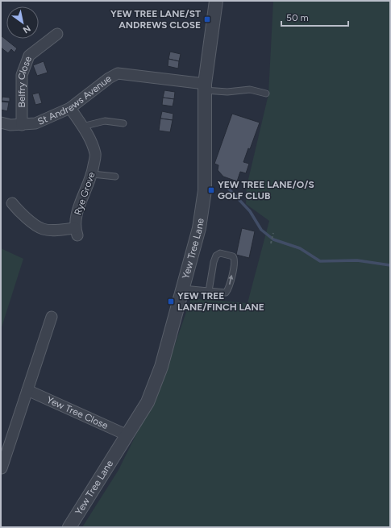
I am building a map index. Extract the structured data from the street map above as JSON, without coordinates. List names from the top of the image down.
{
  "streets": {
    "street": [
      "Belfry Close",
      "St Andrews Avenue",
      "Rye Grove",
      "Yew Tree Lane",
      "Yew Tree Close"
    ]
  },
  "crossings": [
    ["Belfry Close", "St Andrews Avenue"],
    ["St Andrews Avenue", "Rye Grove"],
    ["St Andrews Avenue", "Yew Tree Lane"],
    ["Yew Tree Lane", "Yew Tree Close"]
  ],
  "places": {
    "transit": ["YEW TREE LANE/ST ANDREWS CLOSE", "YEW TREE LANE/O/S GOLF CLUB", "YEW TREE LANE/FINCH LANE"]
  },
  "scale_bar": "50 m",
  "north": "bottom right"
}
